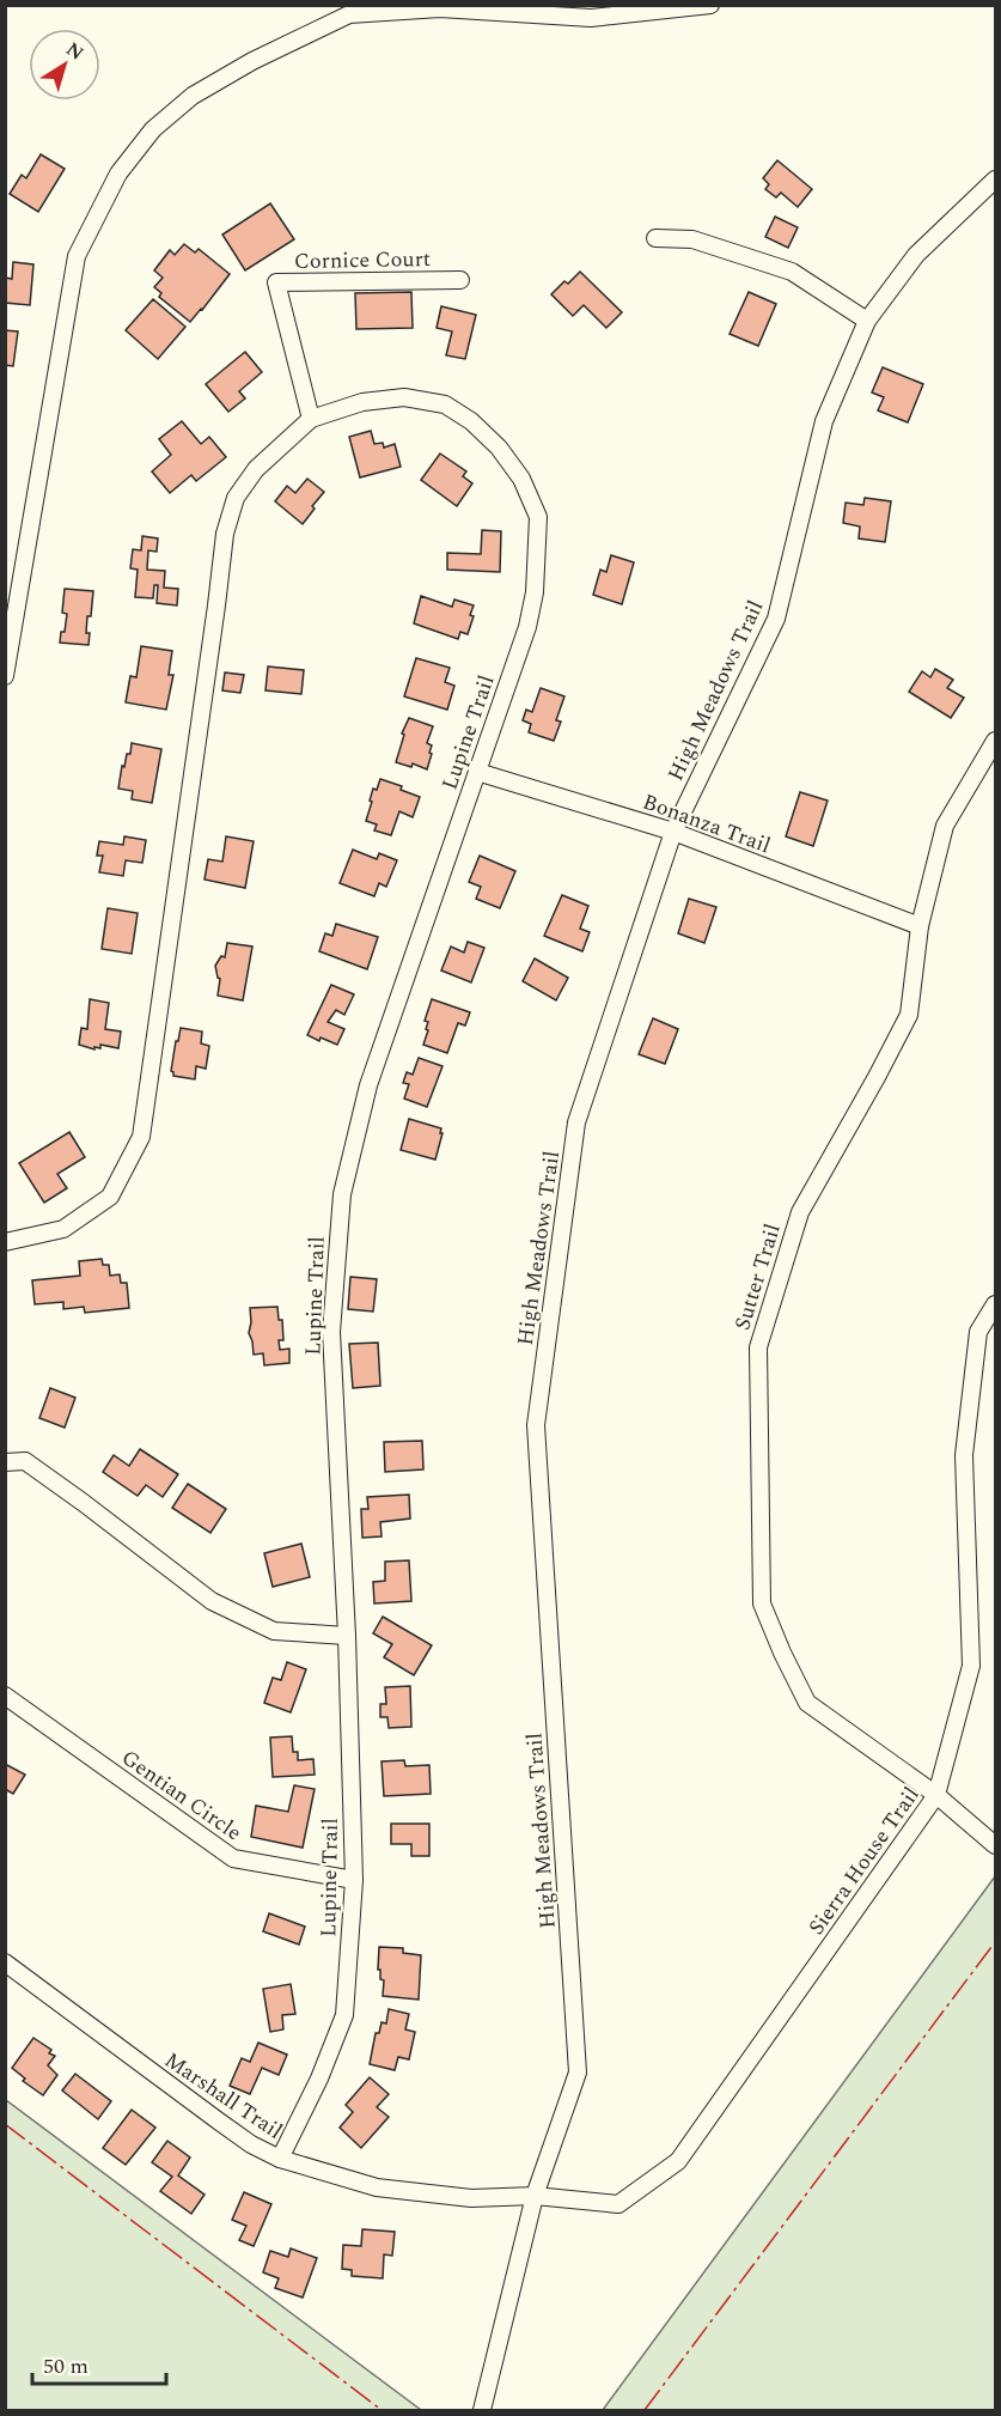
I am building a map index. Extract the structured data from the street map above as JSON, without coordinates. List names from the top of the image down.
{
  "streets": {
    "street": [
      "Cornice Court",
      "High Meadows Trail",
      "Lupine Trail",
      "Bonanza Trail",
      "Sutter Trail",
      "Gentian Circle",
      "Sierra House Trail",
      "Marshall Trail"
    ]
  },
  "crossings": [
    ["Cornice Court", "Lupine Trail"],
    ["High Meadows Trail", "Bonanza Trail"],
    ["High Meadows Trail", "Sierra House Trail"],
    ["High Meadows Trail", "Marshall Trail"],
    ["Lupine Trail", "Bonanza Trail"],
    ["Lupine Trail", "Gentian Circle"],
    ["Lupine Trail", "Marshall Trail"],
    ["Bonanza Trail", "Sutter Trail"],
    ["Sutter Trail", "Sierra House Trail"],
    ["Sierra House Trail", "Marshall Trail"]
  ],
  "scale_bar": "50 m",
  "north": "top right"
}
